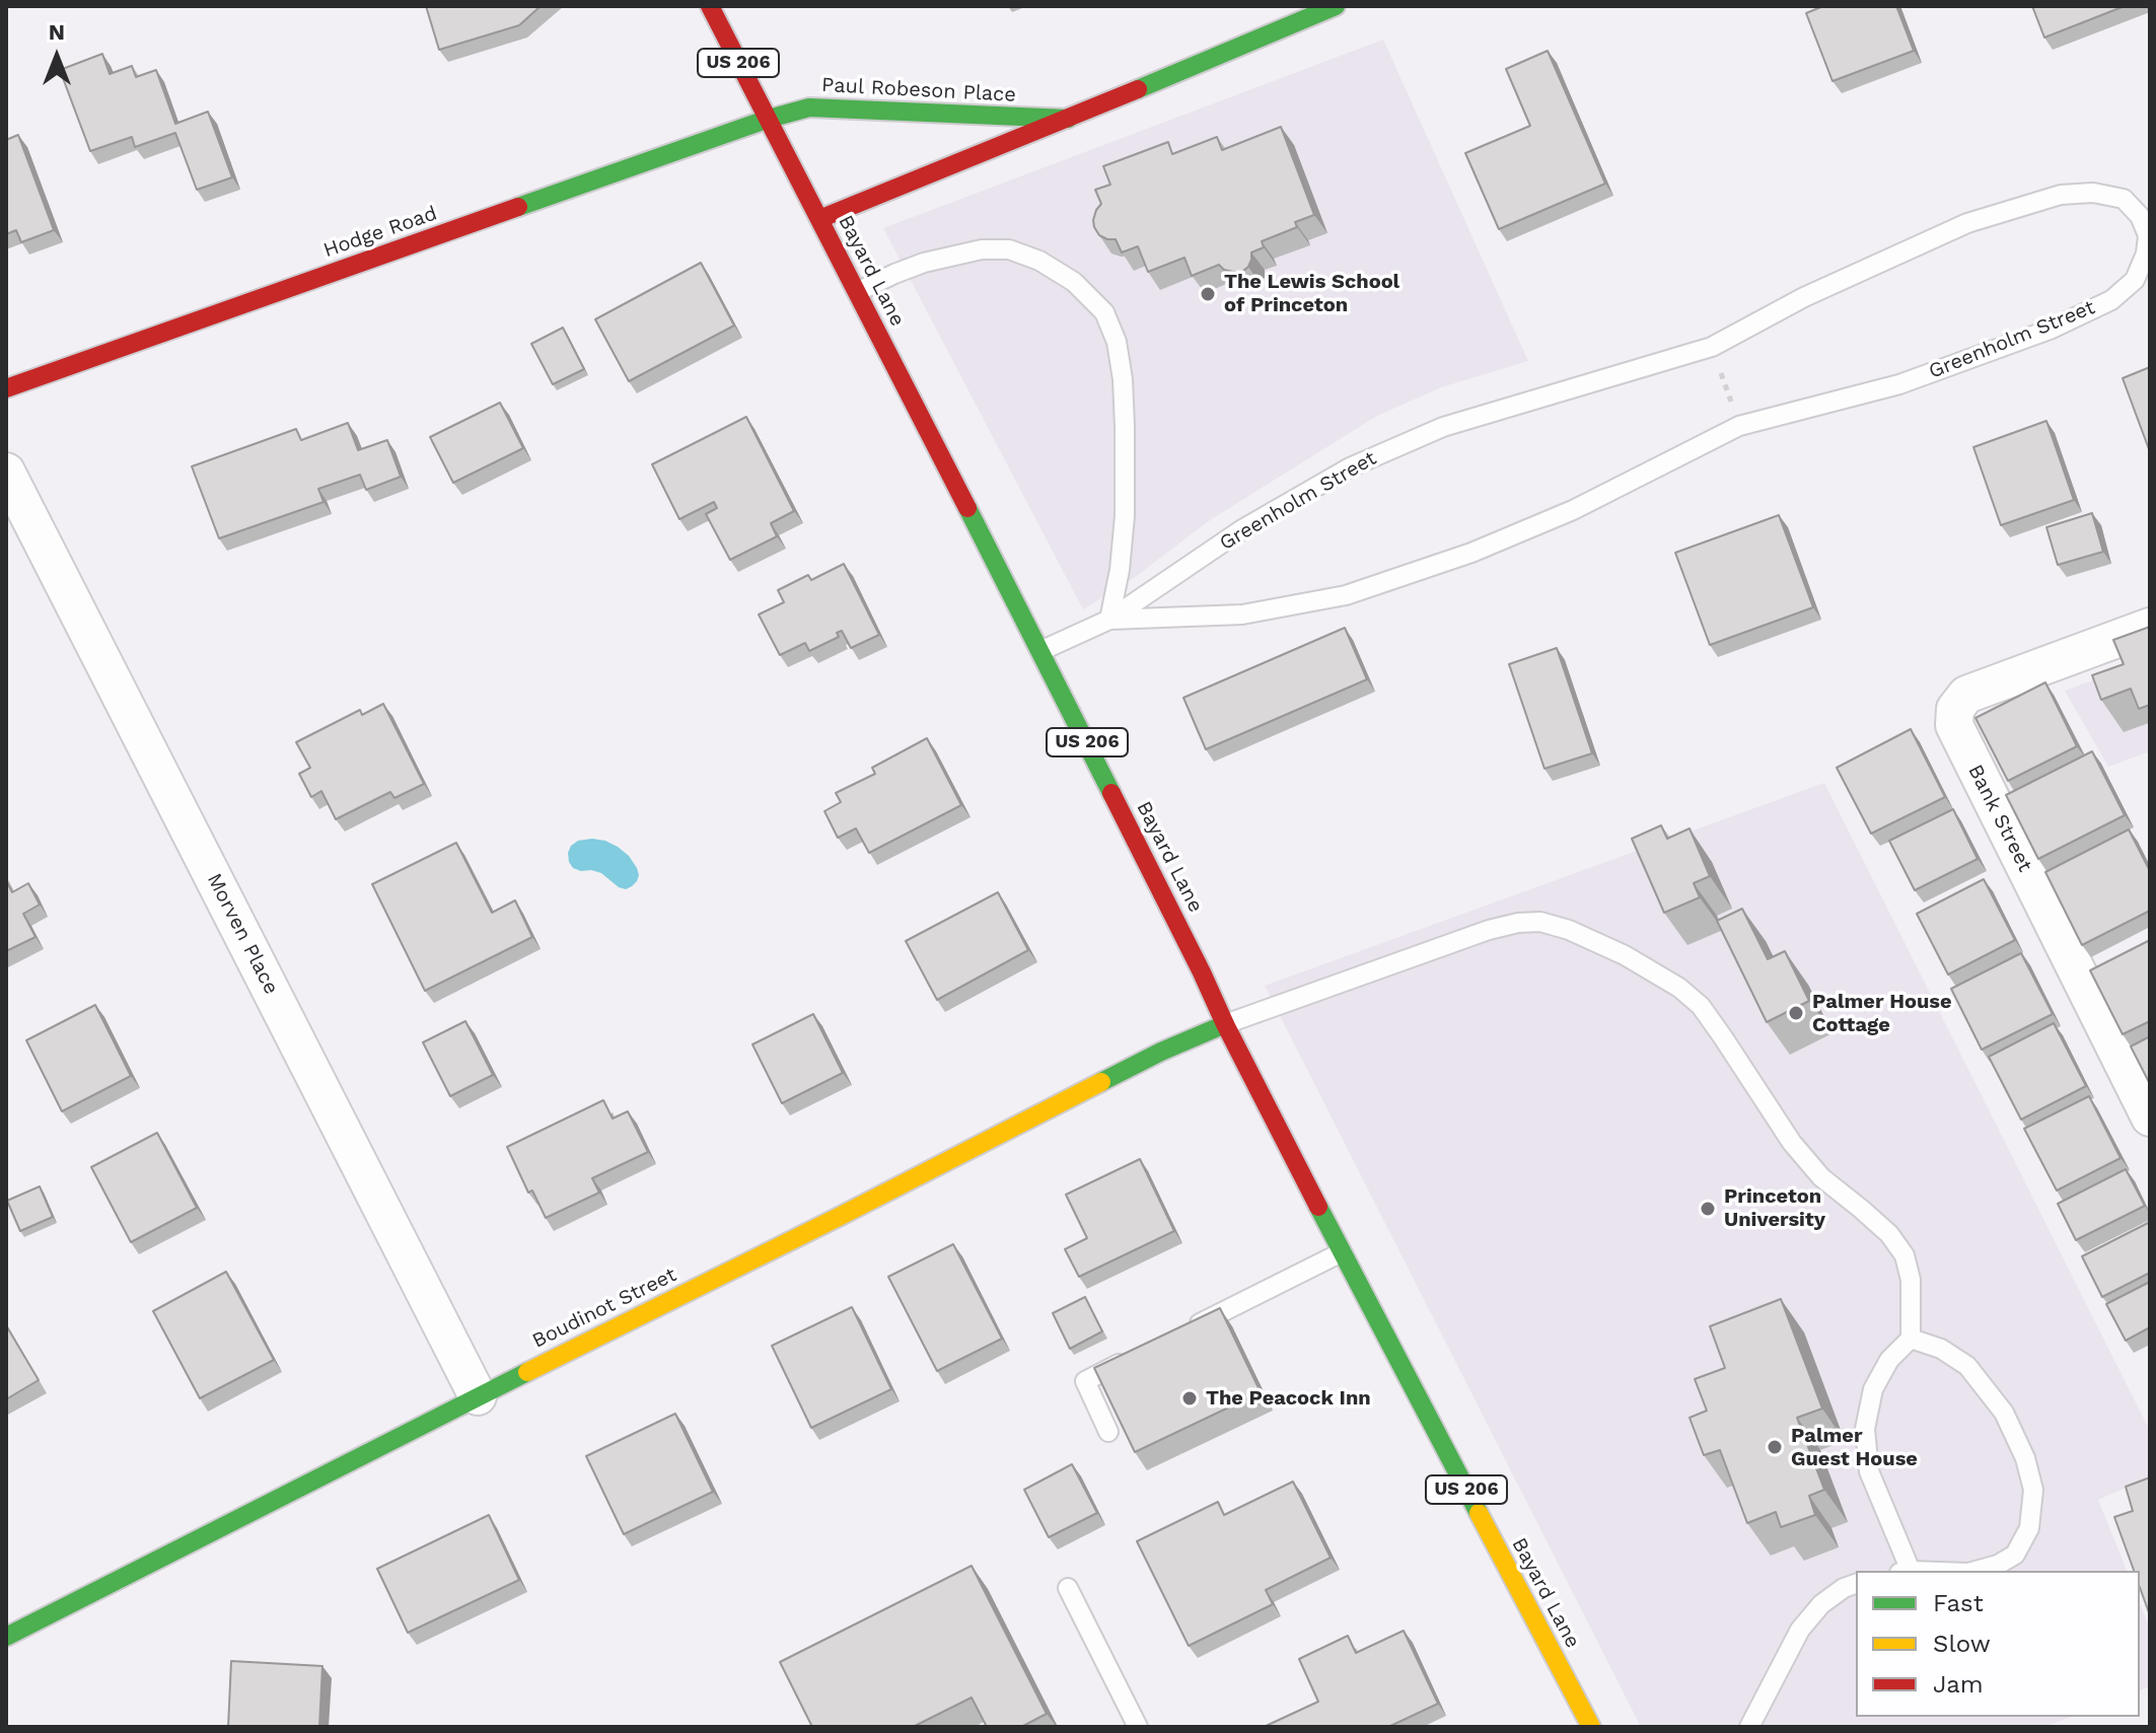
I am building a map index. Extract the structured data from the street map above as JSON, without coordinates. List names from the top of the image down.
{
  "streets": {
    "main road": [
      "US 206",
      "Paul Robeson Place",
      "Hodge Road",
      "Bayard Lane",
      "Boudinot Street"
    ],
    "street": ["Bank Street", "Morven Place"],
    "lane": ["Greenholm Street"]
  },
  "crossings": [
    ["Paul Robeson Place", "Hodge Road"],
    ["Paul Robeson Place", "Bayard Lane"],
    ["Hodge Road", "Bayard Lane"],
    ["Bayard Lane", "Greenholm Street"],
    ["Bayard Lane", "Boudinot Street"],
    ["Morven Place", "Boudinot Street"]
  ],
  "places": [
    "The Lewis School of Princeton",
    "Palmer House Cottage",
    "Princeton University",
    "The Peacock Inn",
    "Palmer Guest House"
  ],
  "legend": ["Fast", "Slow", "Jam"],
  "north": "top"
}
